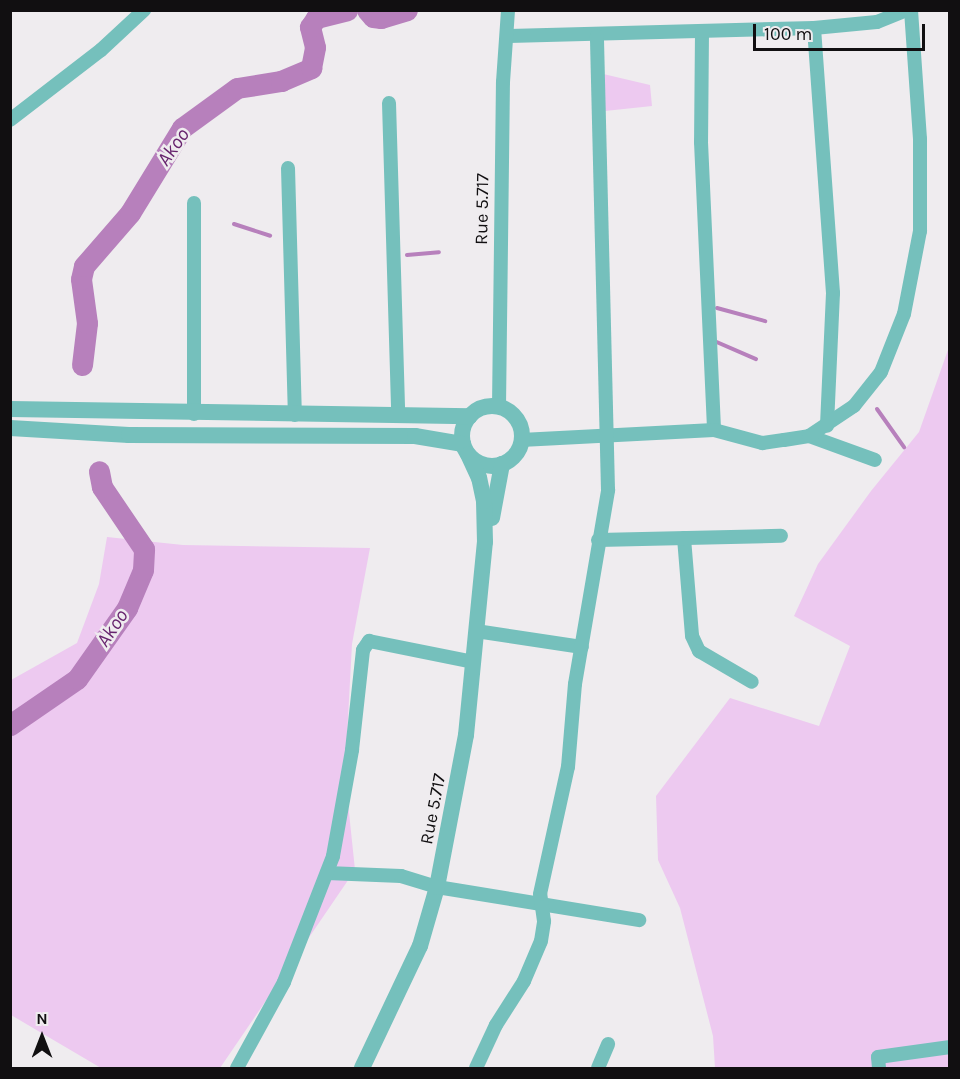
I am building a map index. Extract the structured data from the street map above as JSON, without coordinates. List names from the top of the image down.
{
  "streets": {
    "street": ["Rue 5.717"]
  },
  "water": ["Akoo"],
  "scale_bar": "100 m",
  "north": "top"
}
